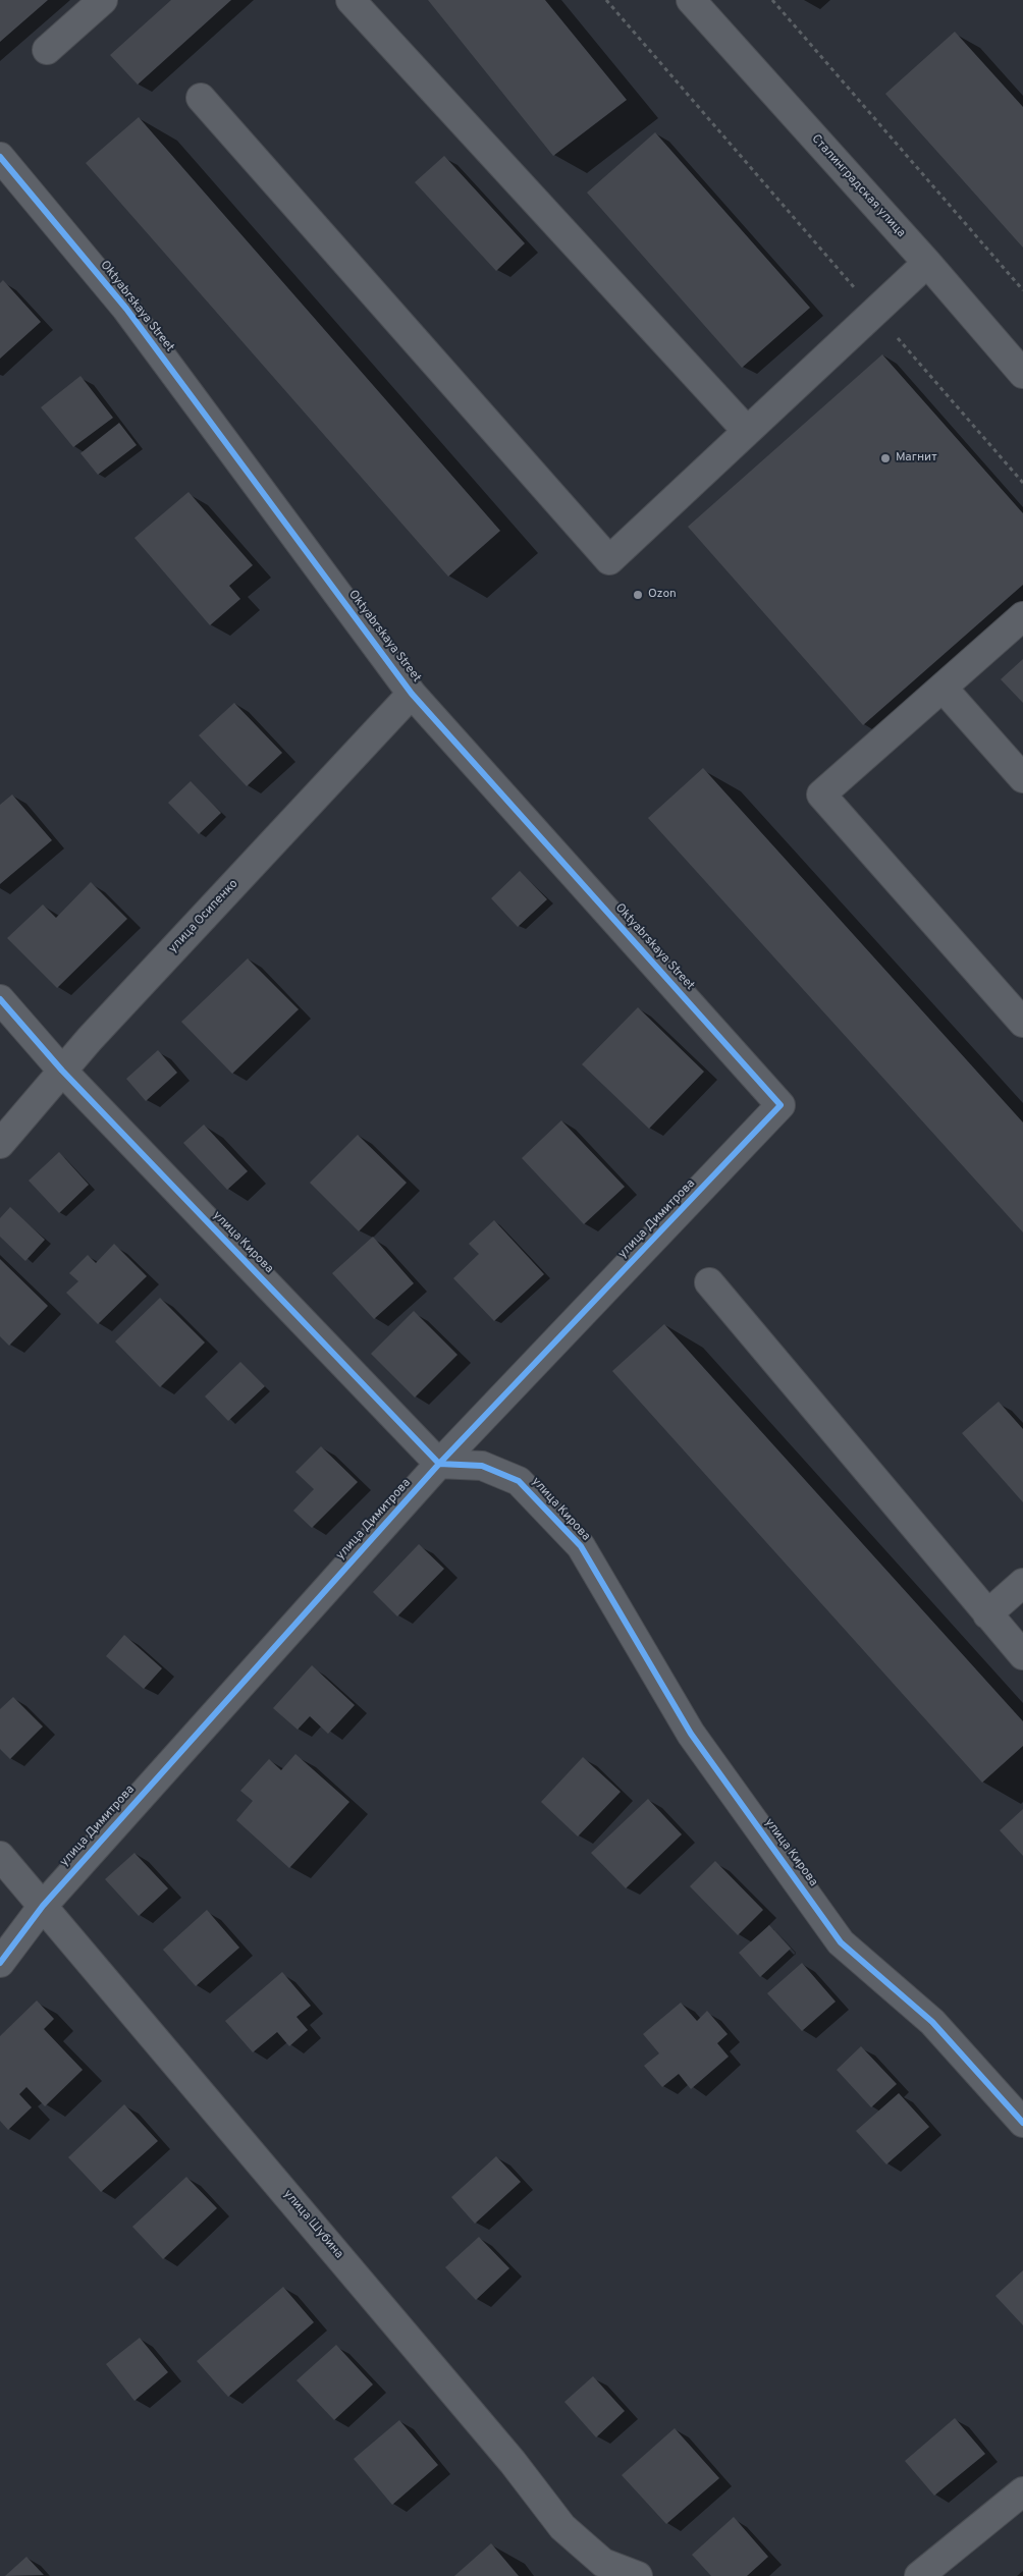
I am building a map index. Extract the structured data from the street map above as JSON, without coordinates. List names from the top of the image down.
{
  "streets": {
    "street": [
      "Сталинградская улица",
      "Oktyabrskaya Street",
      "улица Осипенко",
      "улица Димитрова",
      "улица Кирова",
      "улица Шубина"
    ]
  },
  "crossings": [
    ["Oktyabrskaya Street", "улица Осипенко"],
    ["Oktyabrskaya Street", "улица Димитрова"],
    ["улица Осипенко", "улица Кирова"],
    ["улица Димитрова", "улица Кирова"],
    ["улица Димитрова", "улица Шубина"]
  ],
  "places": ["Магнит", "Ozon"]
}
